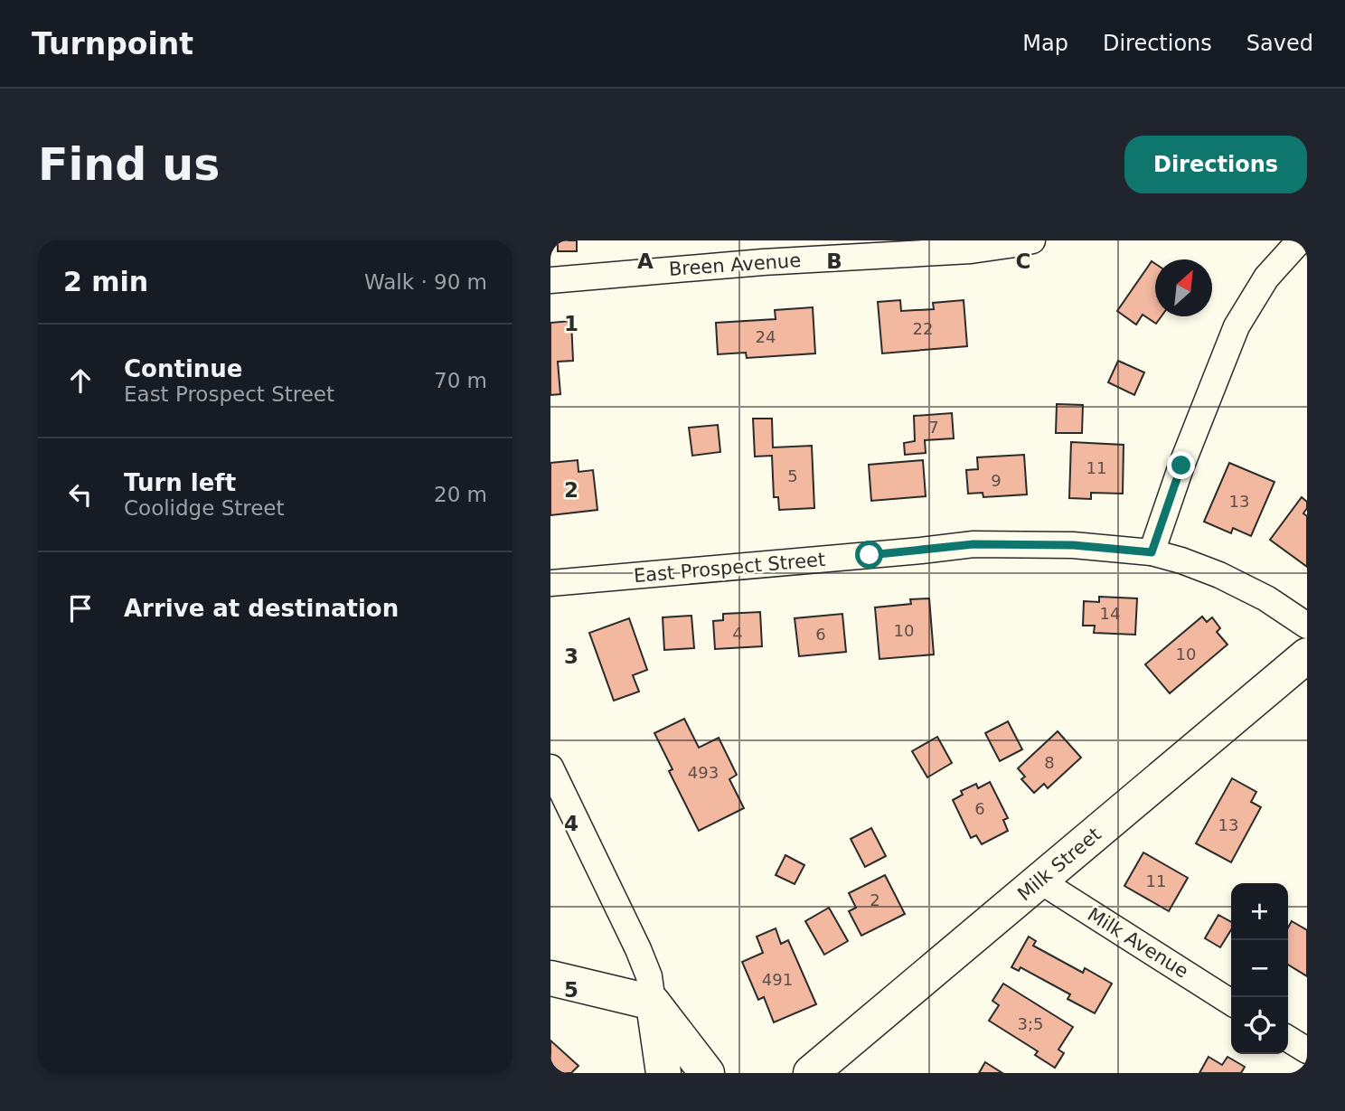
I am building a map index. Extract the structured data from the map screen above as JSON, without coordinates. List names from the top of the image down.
{
  "streets": {
    "street": [
      "Breen Avenue",
      "East Prospect Street",
      "Milk Street",
      "Milk Avenue"
    ]
  },
  "crossings": [
    ["Milk Street", "Milk Avenue"]
  ],
  "house_numbers": [
    "22",
    "24",
    "7",
    "11",
    "5",
    "9",
    "13",
    "14",
    "10",
    "4",
    "6",
    "10",
    "8",
    "493",
    "6",
    "13",
    "11",
    "2",
    "491",
    "3;5"
  ],
  "north": "top right",
  "page": {
    "header": "Turnpoint",
    "nav": ["Map", "Directions", "Saved"],
    "buttons": "Directions",
    "title": "Find us",
    "heading": ["2 min", "Walk · 90 m"],
    "list": [
      ["Continue", "East Prospect Street", "70 m"],
      ["Turn left", "Coolidge Street", "20 m"],
      "Arrive at destination"
    ],
    "map_buttons": ["+", "−"]
  },
  "grid": {
    "columns": ["A", "B", "C"],
    "rows": [
      "1",
      "2",
      "3",
      "4",
      "5"
    ]
  }
}
